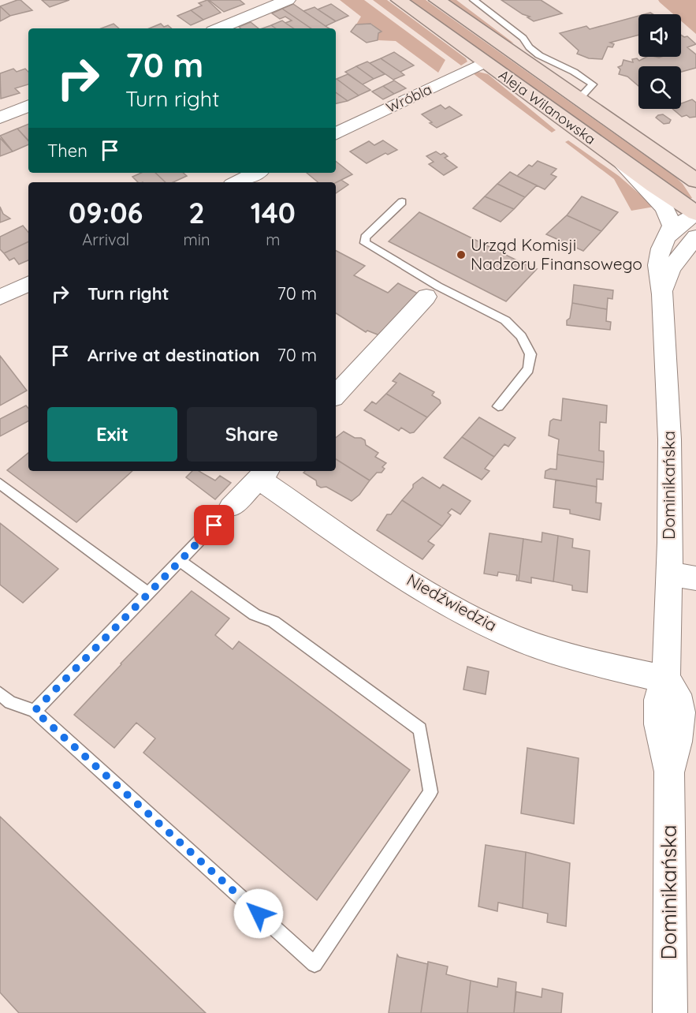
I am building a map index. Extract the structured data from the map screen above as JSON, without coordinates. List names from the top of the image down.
{
  "streets": {
    "main road": ["Aleja Wilanowska"],
    "street": ["Wróbla", "Dominikańska", "Niedźwiedzia"]
  },
  "crossings": [
    ["Wróbla", "Aleja Wilanowska"],
    ["Aleja Wilanowska", "Dominikańska"],
    ["Dominikańska", "Niedźwiedzia"]
  ],
  "places": ["Urząd Komisji Nadzoru Finansowego"],
  "page": {
    "turn": ["70 m", "Turn right"],
    "then": "Then",
    "eta": [
      "09:06",
      "Arrival",
      "2",
      "min",
      "140",
      "m"
    ],
    "list": [
      {
        "name": "Turn right",
        "value": "70 m"
      },
      {
        "name": "Arrive at destination",
        "value": "70 m"
      }
    ],
    "buttons": ["Exit", "Share"]
  }
}
